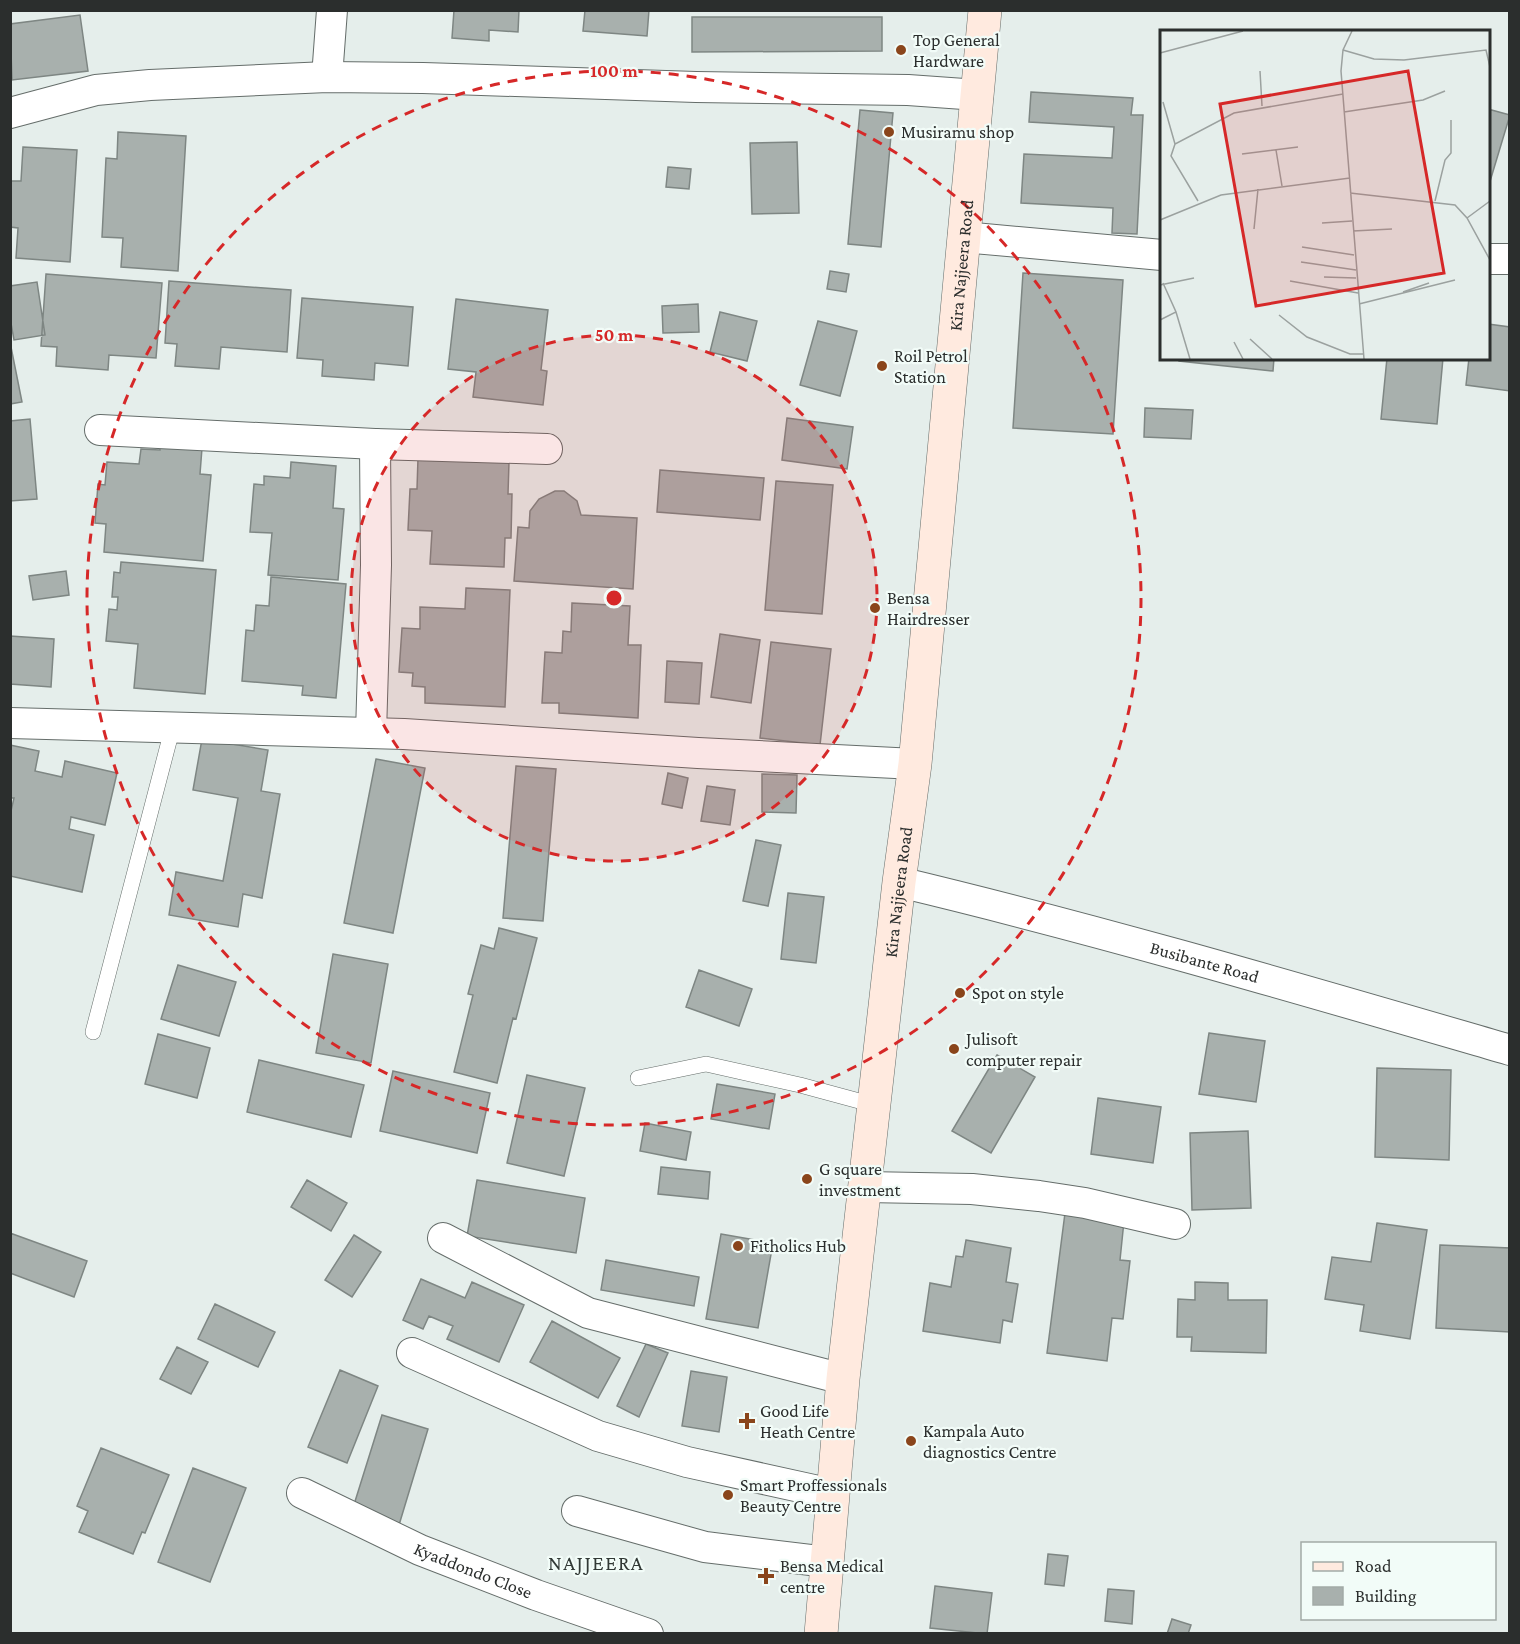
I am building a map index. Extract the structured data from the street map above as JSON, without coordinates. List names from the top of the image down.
{
  "streets": {
    "main road": ["Kira Najjeera Road"],
    "street": ["Busibante Road", "Kyaddondo Close"]
  },
  "crossings": [
    ["Kira Najjeera Road", "Busibante Road"]
  ],
  "districts": ["NAJJEERA"],
  "places": {
    "other": [
      "Top General Hardware",
      "Musiramu shop",
      "Roil Petrol Station",
      "Bensa Hairdresser",
      "Spot on style",
      "Julisoft computer repair",
      "G square investment",
      "Fitholics Hub",
      "Kampala Auto diagnostics Centre",
      "Smart Proffessionals Beauty Centre"
    ],
    "health": ["Good Life Heath Centre", "Bensa Medical centre"]
  },
  "legend": ["Road", "Building"],
  "rings": ["100 m", "50 m"]
}
